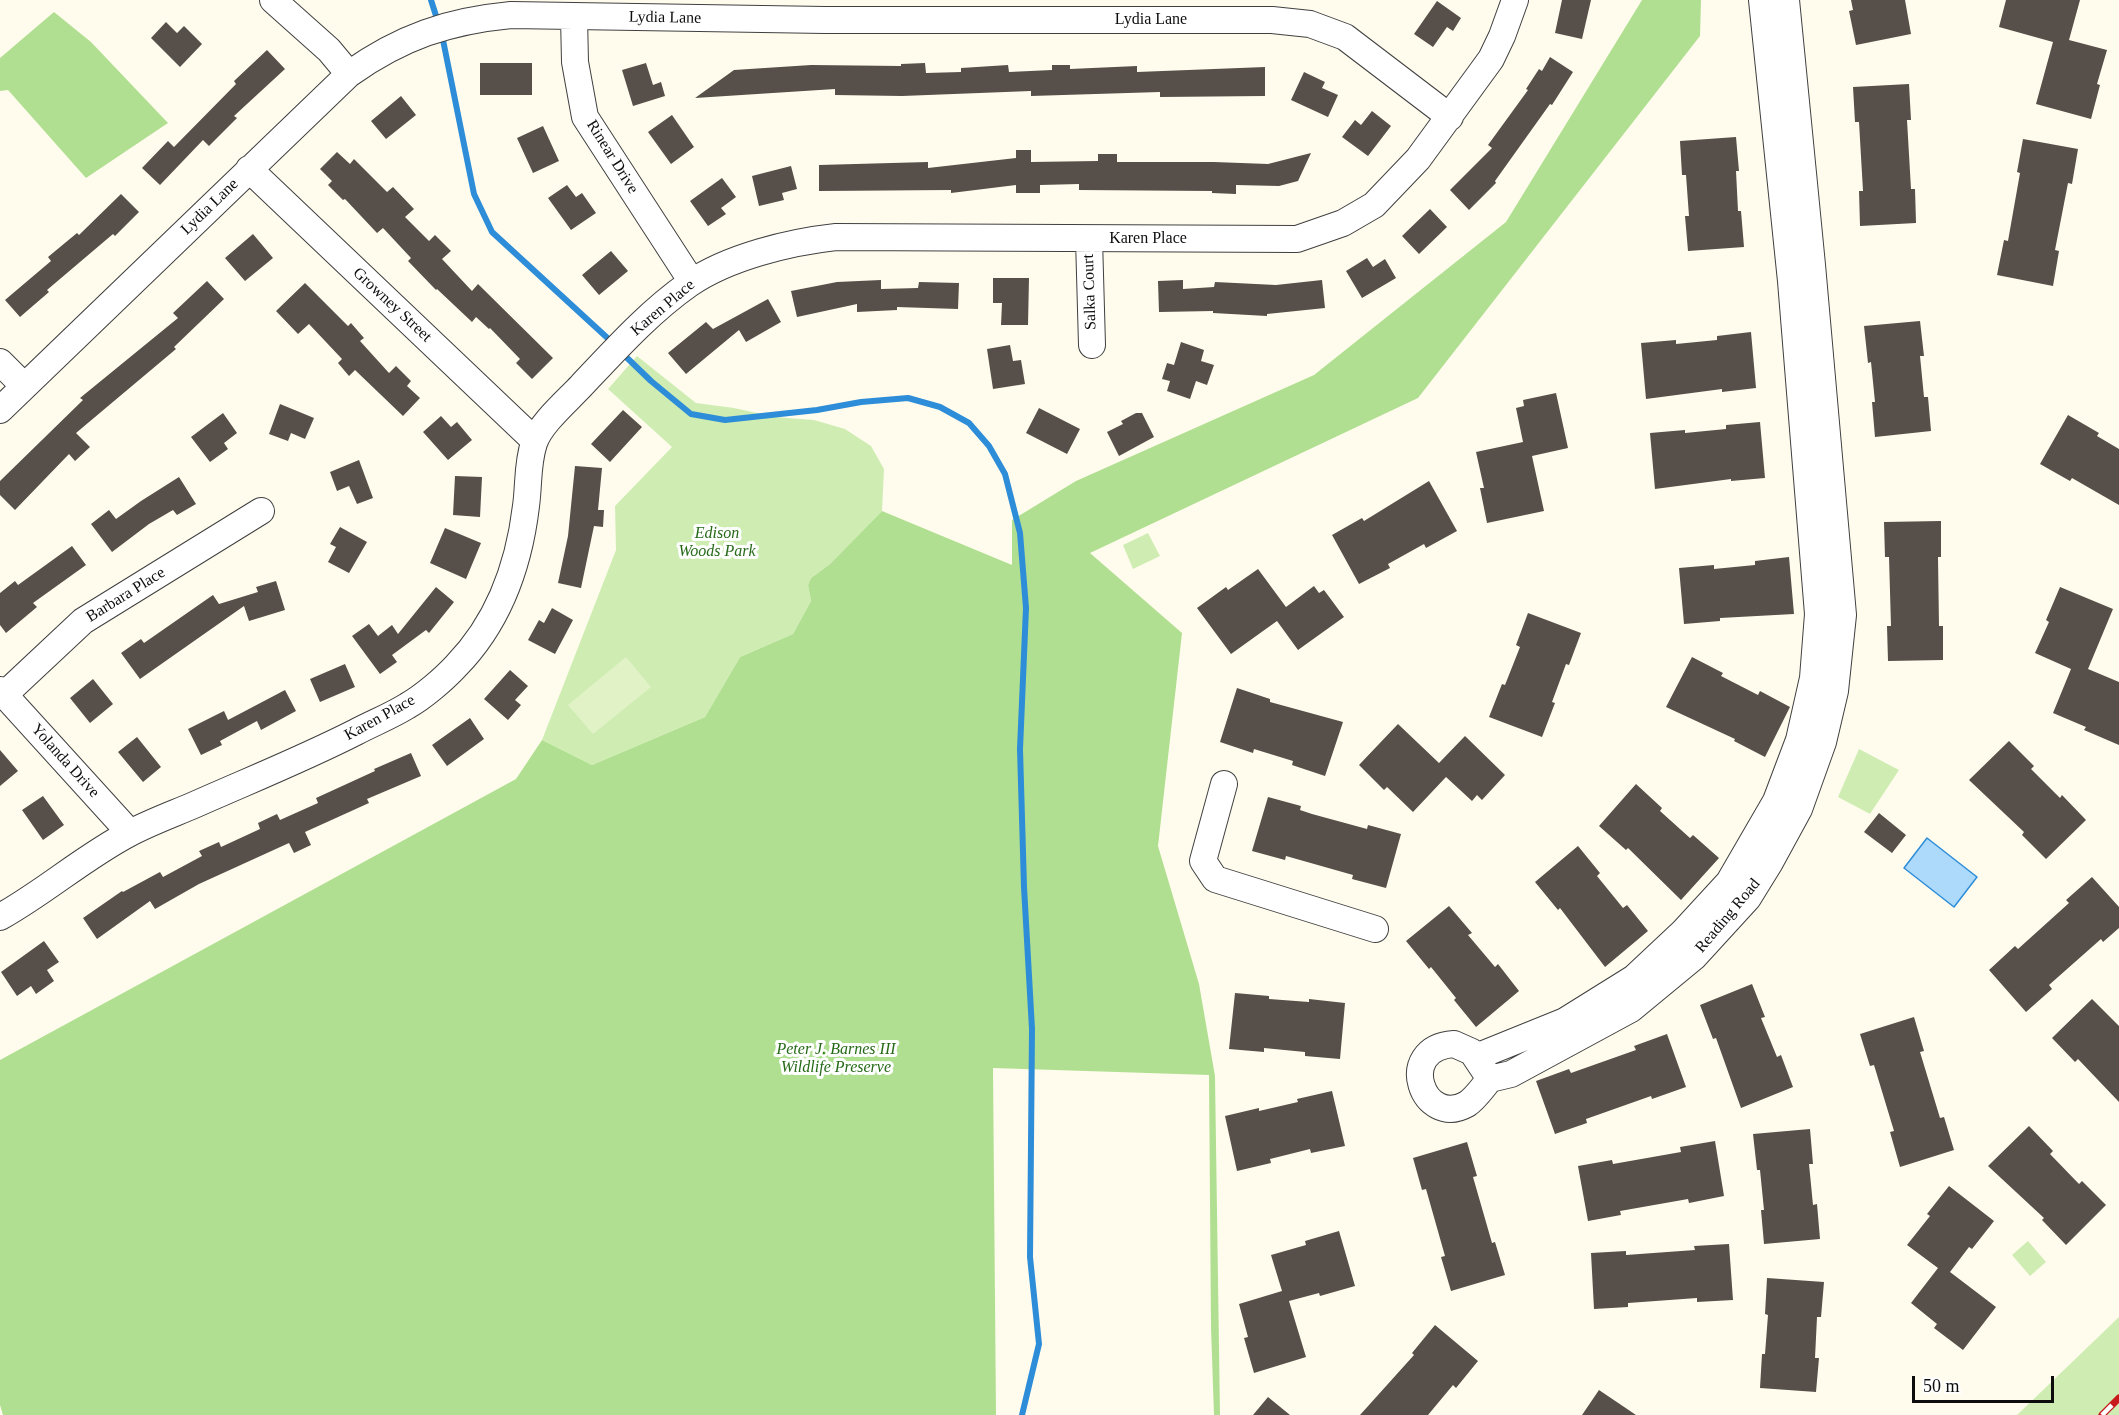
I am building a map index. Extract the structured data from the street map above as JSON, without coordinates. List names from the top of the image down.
{
  "streets": {
    "street": [
      "Lydia Lane",
      "Rinear Drive",
      "Karen Place",
      "Salka Court",
      "Growney Street",
      "Barbara Place",
      "Yolanda Drive",
      "Reading Road"
    ]
  },
  "crossings": [
    ["Lydia Lane", "Rinear Drive"],
    ["Lydia Lane", "Karen Place"],
    ["Lydia Lane", "Growney Street"],
    ["Rinear Drive", "Karen Place"],
    ["Karen Place", "Salka Court"],
    ["Karen Place", "Growney Street"],
    ["Karen Place", "Yolanda Drive"],
    ["Barbara Place", "Yolanda Drive"]
  ],
  "parks": ["Edison Woods Park", "Peter J. Barnes III Wildlife Preserve"],
  "scale_bar": "50 m"
}
